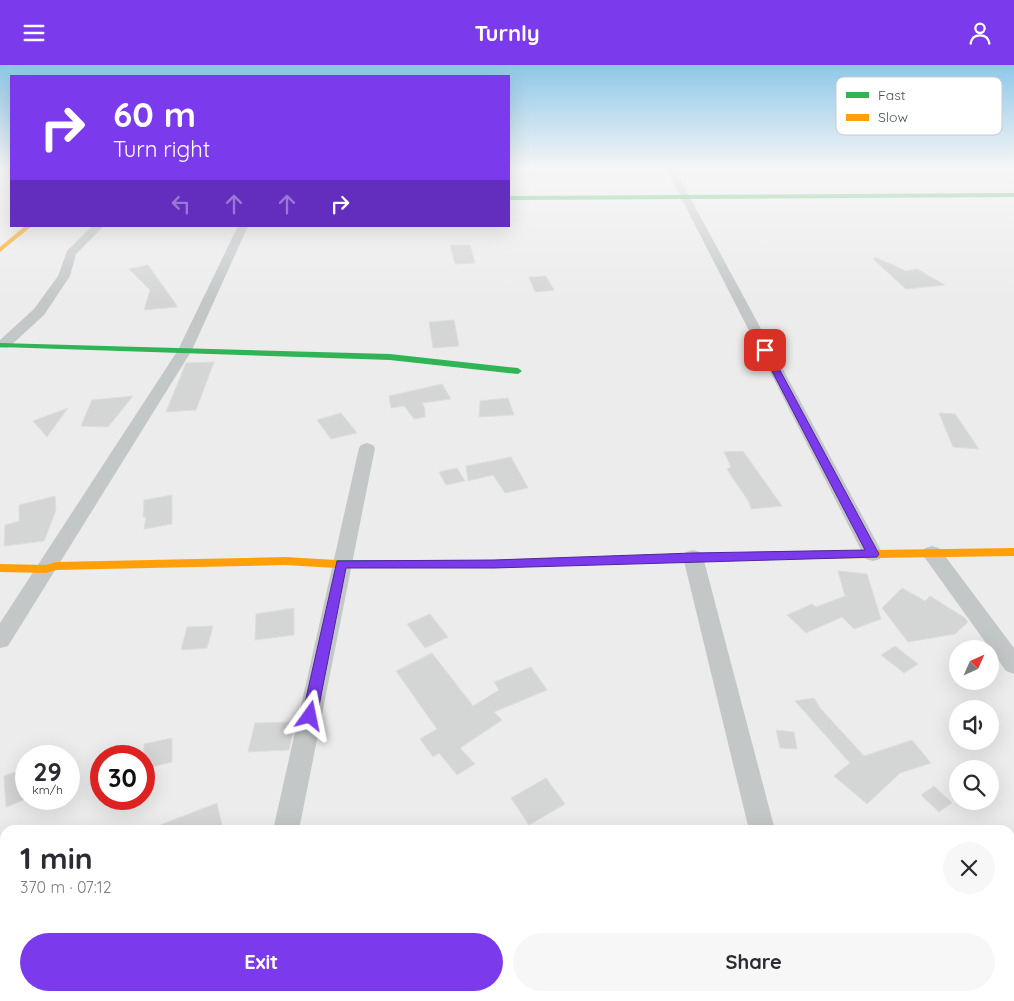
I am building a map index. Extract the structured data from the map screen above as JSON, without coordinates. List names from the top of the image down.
{
  "legend": ["Fast", "Slow"],
  "north": "top right",
  "page": {
    "header": "Turnly",
    "turn": ["60 m", "Turn right"],
    "speed": "29 km/h",
    "limit": "30",
    "heading": ["1 min", "370 m · 07:12"],
    "buttons": ["Exit", "Share"]
  }
}
